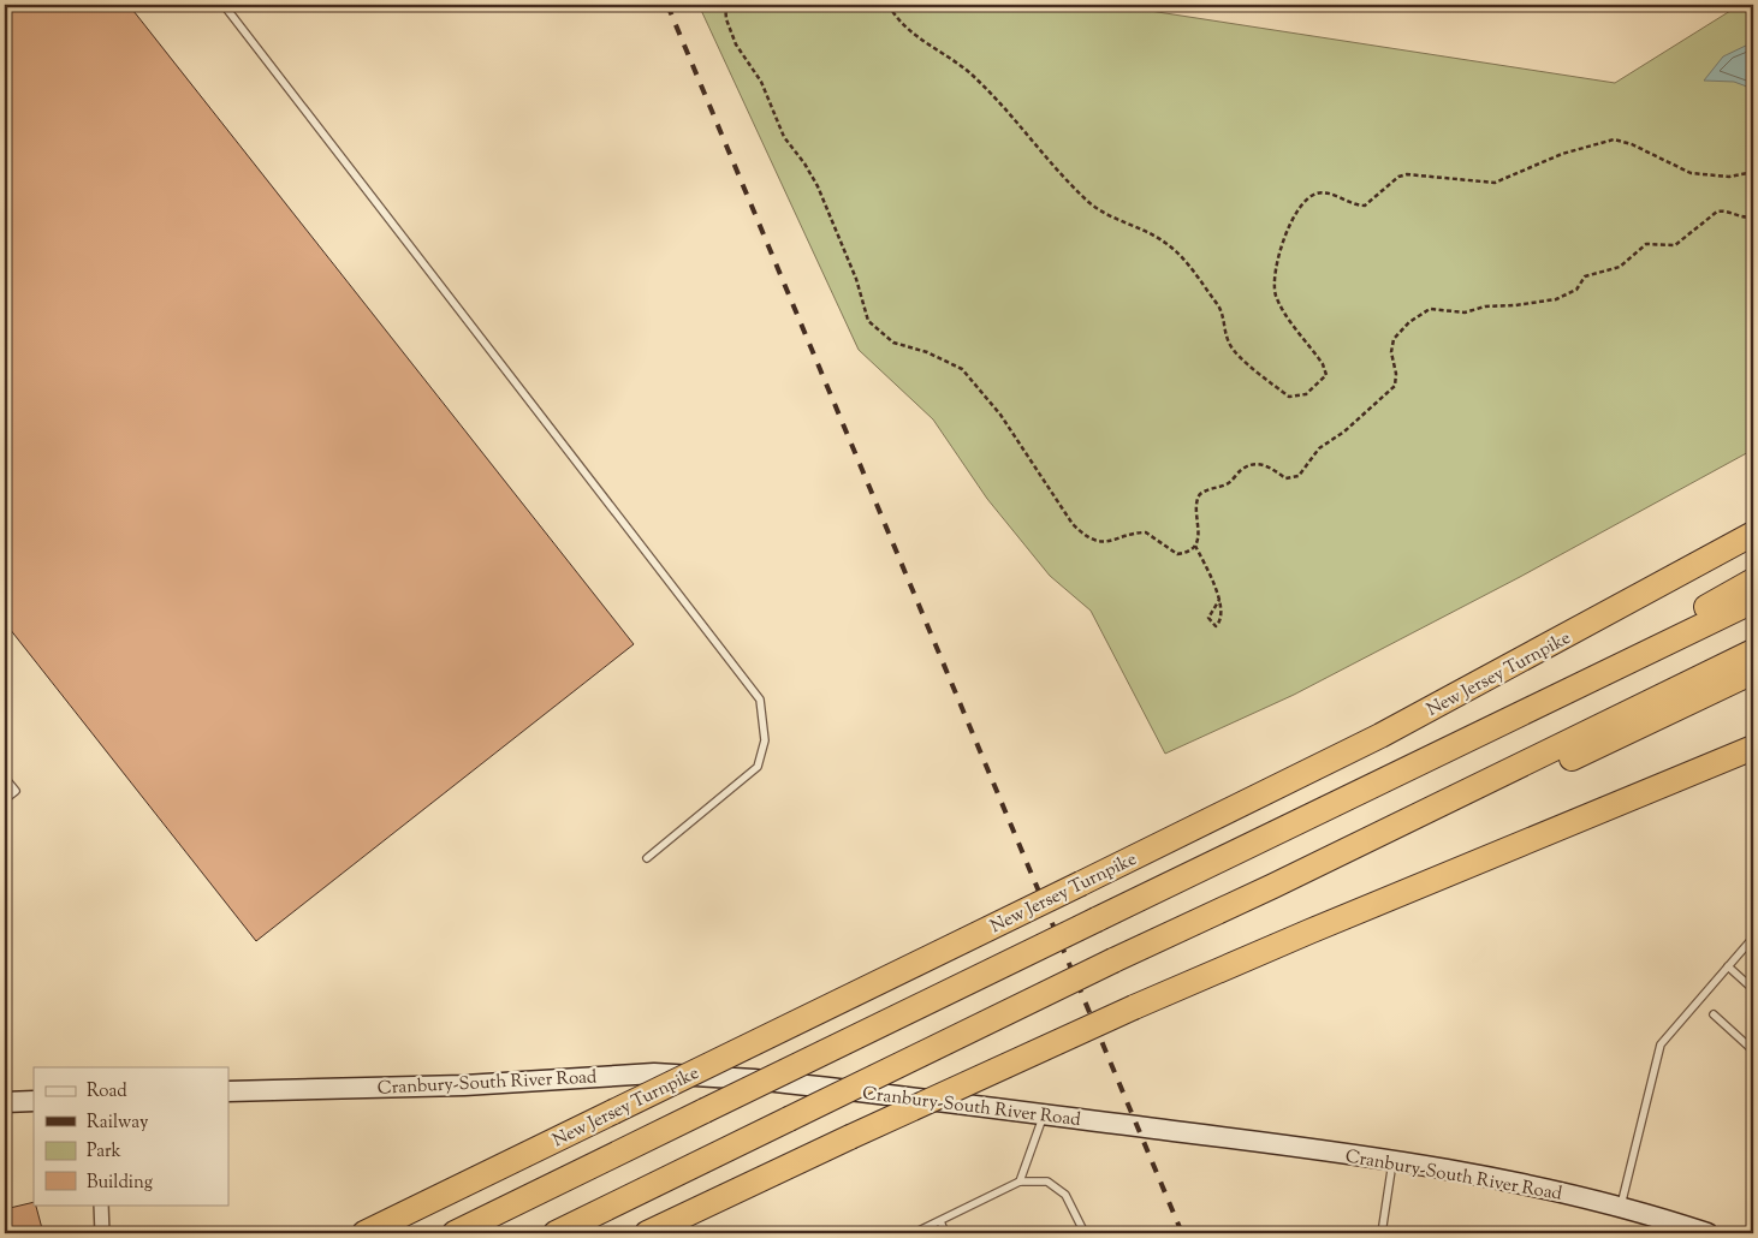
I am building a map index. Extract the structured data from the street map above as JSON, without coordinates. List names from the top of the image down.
{
  "streets": {
    "highway": ["New Jersey Turnpike"],
    "main road": ["Cranbury-South River Road"]
  },
  "legend": [
    "Road",
    "Railway",
    "Park",
    "Building"
  ]
}
